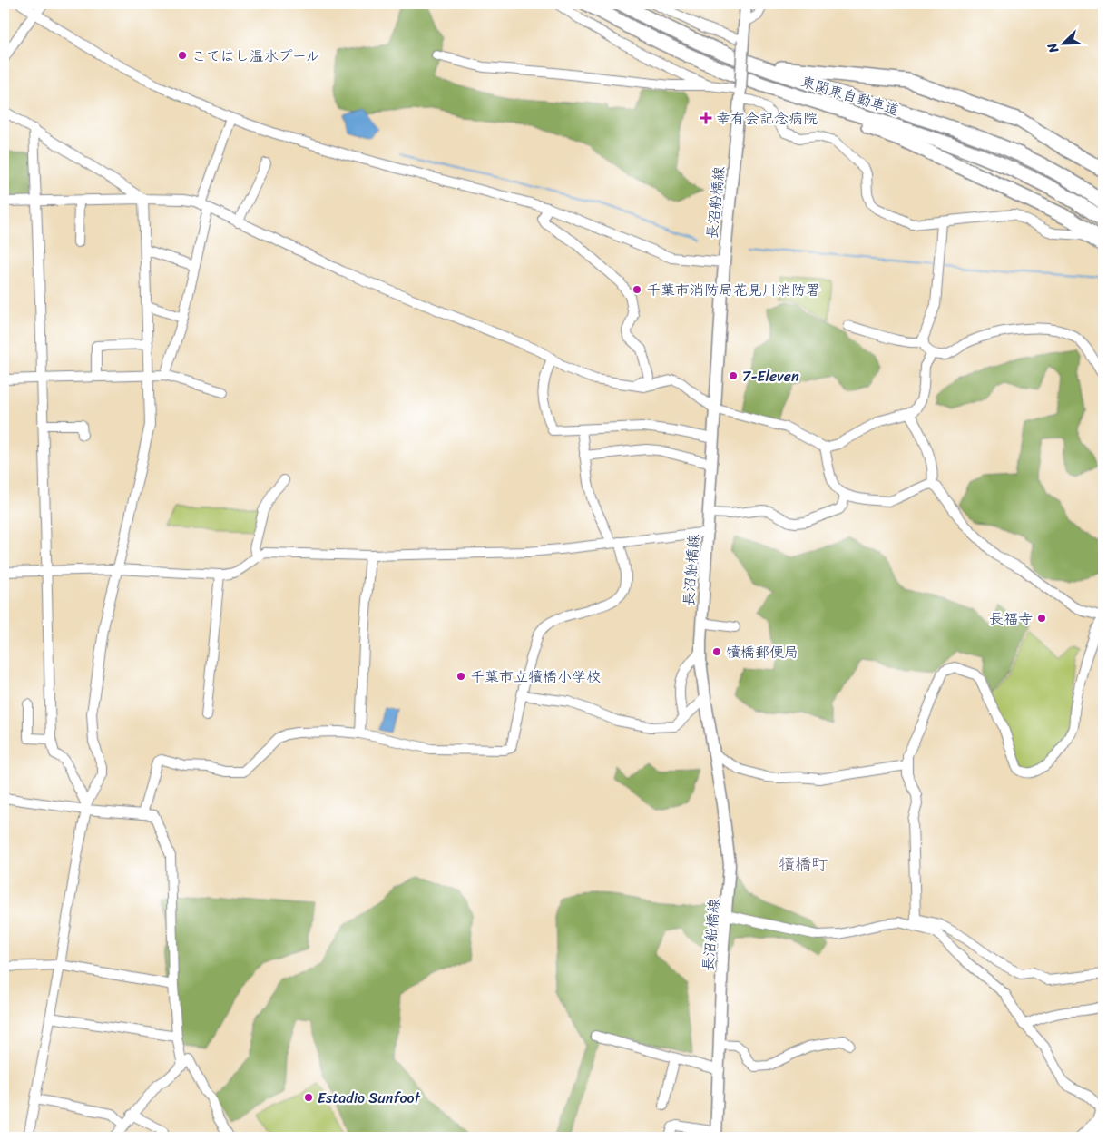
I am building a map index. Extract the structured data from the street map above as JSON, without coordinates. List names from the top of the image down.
{
  "streets": {
    "highway": ["東関東自動車道"],
    "main road": ["長沼船橋線"]
  },
  "districts": ["犢橋町"],
  "places": {
    "other": [
      "こてはし温水プール",
      "千葉市消防局花見川消防署",
      "7-Eleven",
      "長福寺",
      "犢橋郵便局",
      "千葉市立犢橋小学校",
      "Estadio Sunfoot"
    ],
    "health": ["幸有会記念病院"]
  },
  "north": "bottom left"
}
